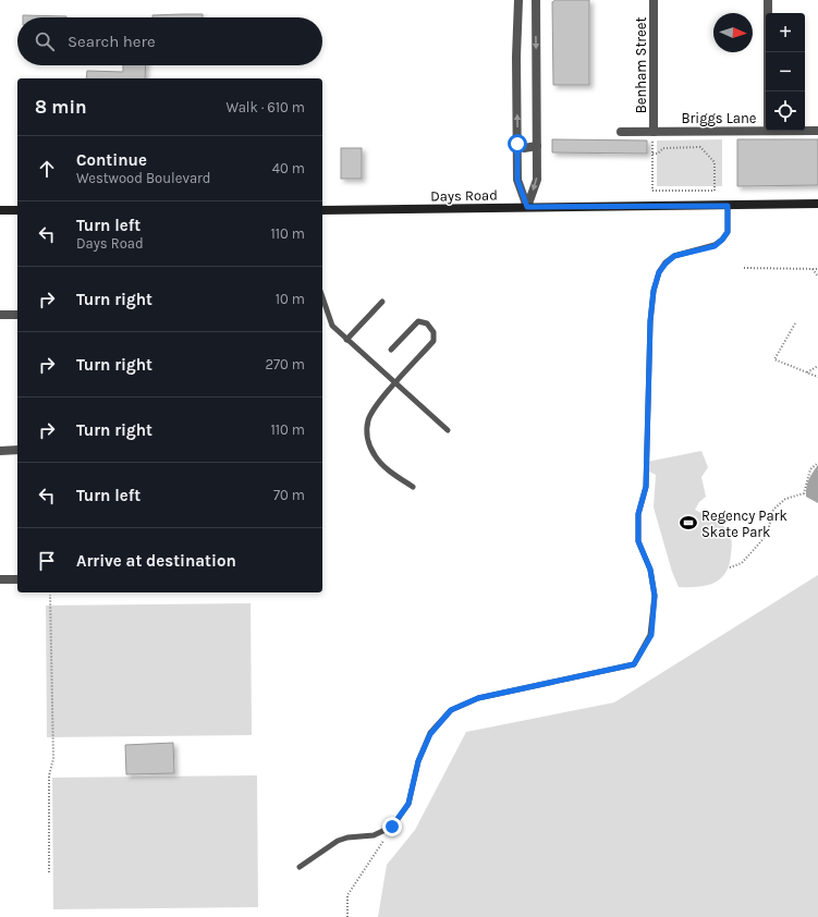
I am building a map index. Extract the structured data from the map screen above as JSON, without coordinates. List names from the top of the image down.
{
  "streets": {
    "street": ["Benham Street", "Briggs Lane", "Days Road"]
  },
  "crossings": [
    ["Benham Street", "Briggs Lane"]
  ],
  "places": {
    "sports": ["Regency Park Skate Park"]
  },
  "north": "right",
  "page": {
    "map_buttons": ["+", "−"],
    "search": "Search here",
    "heading": ["8 min", "Walk · 610 m"],
    "list": [
      ["Continue", "Westwood Boulevard", "40 m"],
      ["Turn left", "Days Road", "110 m"],
      ["Turn right", "10 m"],
      ["Turn right", "270 m"],
      ["Turn right", "110 m"],
      ["Turn left", "70 m"],
      "Arrive at destination"
    ]
  }
}
